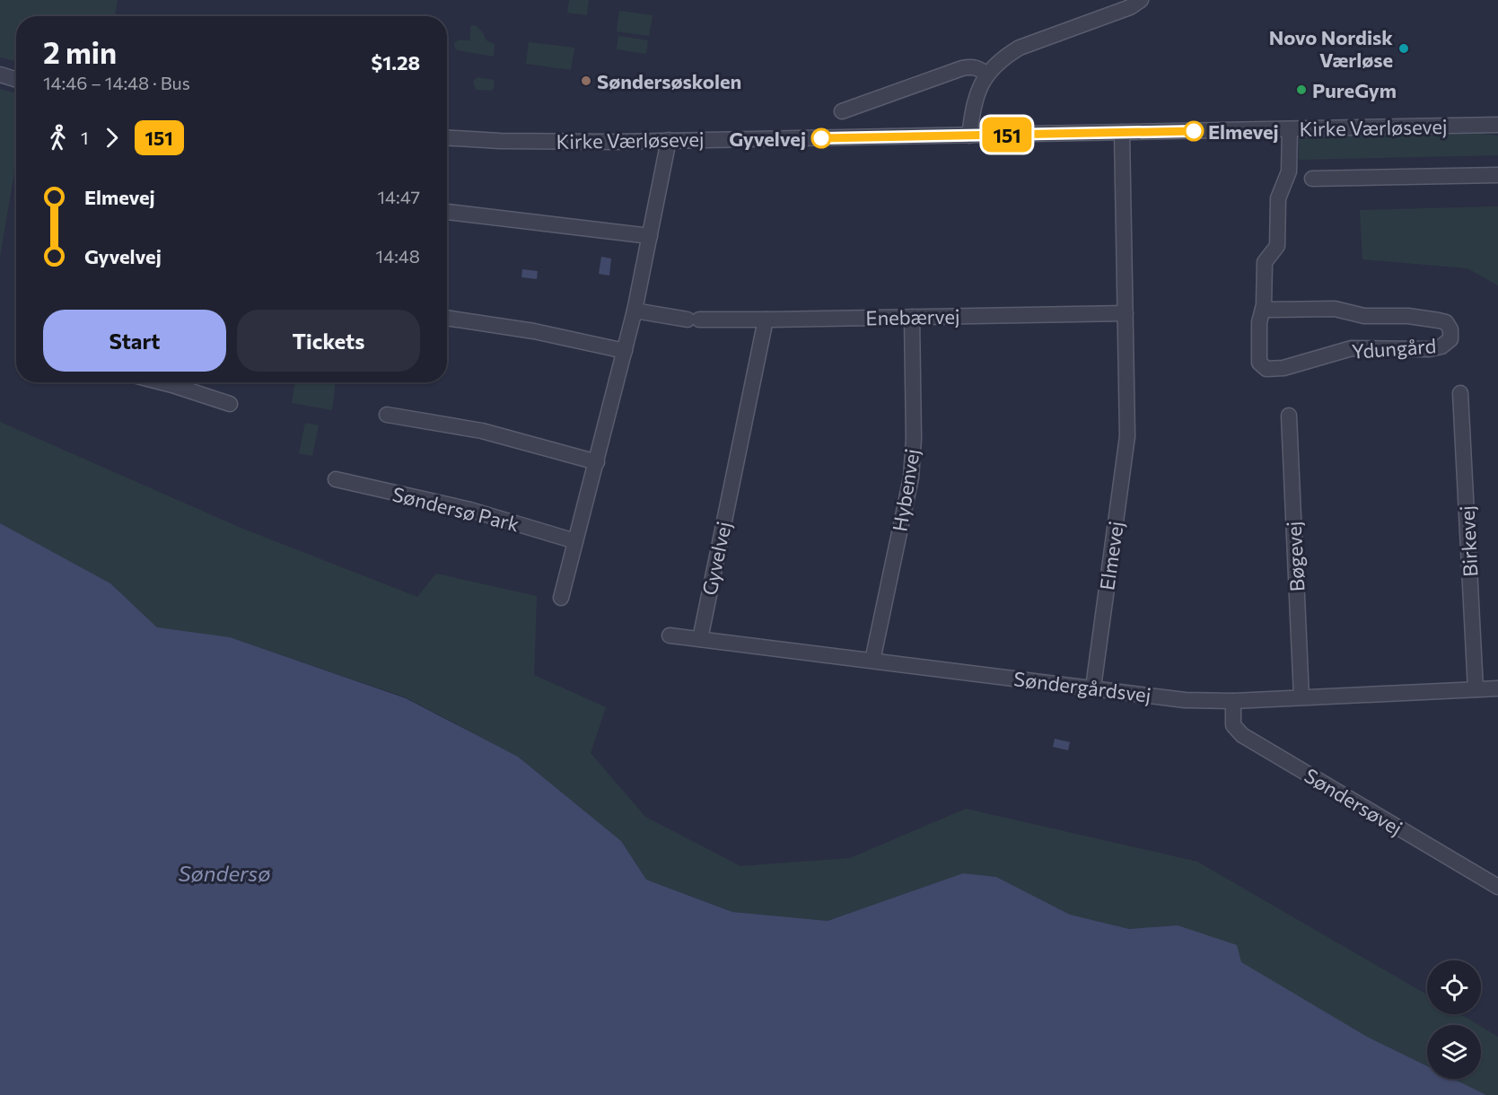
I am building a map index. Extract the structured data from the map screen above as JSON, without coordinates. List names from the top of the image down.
{
  "streets": {
    "street": [
      "Kirke Værløsevej",
      "Enebærvej",
      "Ydungård",
      "Hybenvej",
      "Søndersø Park",
      "Birkevej",
      "Elmevej",
      "Bøgevej",
      "Gyvelvej",
      "Søndergårdsvej",
      "Søndersøvej"
    ]
  },
  "crossings": [
    ["Kirke Værløsevej", "Ydungård"],
    ["Kirke Værløsevej", "Elmevej"],
    ["Enebærvej", "Hybenvej"],
    ["Enebærvej", "Elmevej"],
    ["Enebærvej", "Gyvelvej"],
    ["Hybenvej", "Søndergårdsvej"],
    ["Birkevej", "Søndergårdsvej"],
    ["Elmevej", "Søndergårdsvej"],
    ["Bøgevej", "Søndergårdsvej"],
    ["Gyvelvej", "Søndergårdsvej"],
    ["Søndergårdsvej", "Søndersøvej"]
  ],
  "water": ["Søndersø"],
  "places": [
    "Novo Nordisk Værløse",
    "Søndersøskolen",
    "PureGym",
    "Elmevej",
    "Gyvelvej"
  ],
  "lines": ["bus line 151"],
  "page": {
    "on_map": "151",
    "heading": ["2 min", "14:46 – 14:48 · Bus", "$1.28"],
    "legs": ["1", "151"],
    "list": [
      {
        "name": "Elmevej",
        "value": "14:47"
      },
      {
        "name": "Gyvelvej",
        "value": "14:48"
      }
    ],
    "buttons": ["Start", "Tickets"]
  }
}
